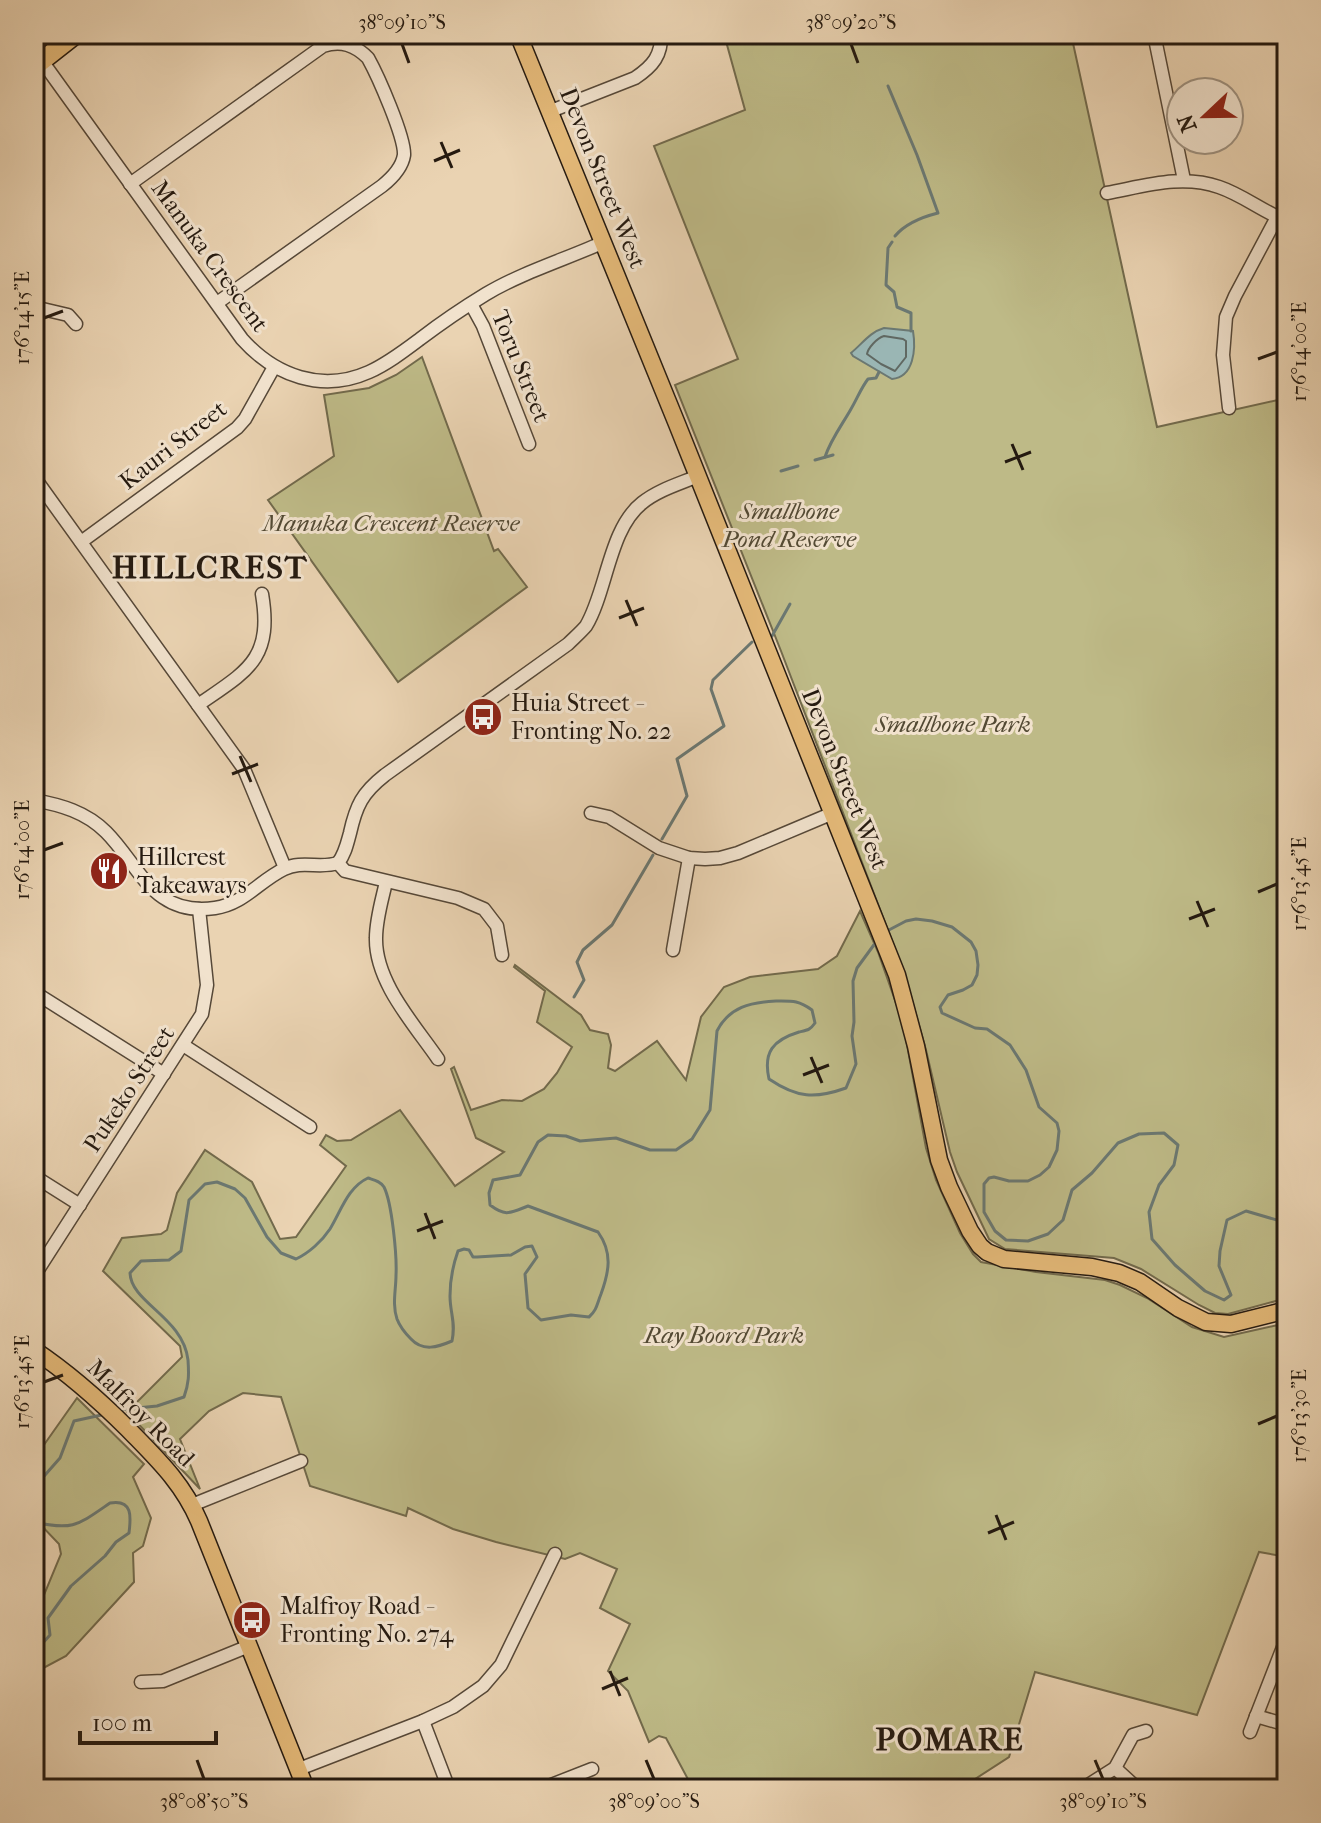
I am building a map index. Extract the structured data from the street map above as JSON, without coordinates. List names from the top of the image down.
{
  "streets": {
    "main road": ["Devon Street West", "Malfroy Road"],
    "street": [
      "Manuka Crescent",
      "Toru Street",
      "Kauri Street",
      "Pukeko Street"
    ]
  },
  "crossings": [
    ["Devon Street West", "Manuka Crescent"],
    ["Manuka Crescent", "Toru Street"],
    ["Manuka Crescent", "Kauri Street"]
  ],
  "districts": ["HILLCREST", "POMARE"],
  "parks": [
    "Smallbone Pond Reserve",
    "Manuka Crescent Reserve",
    "Smallbone Park",
    "Ray Boord Park"
  ],
  "places": {
    "bus stop": ["Huia Street - Fronting No. 22", "Malfroy Road - Fronting No. 274"],
    "restaurant": ["Hillcrest Takeaways"]
  },
  "scale_bar": "100 m",
  "north": "left",
  "coordinates": [
    "38°09'10\"S",
    "38°09'20\"S",
    "176°14'15\"E",
    "176°14'00\"E",
    "176°13'45\"E",
    "176°13'30\"E",
    "38°08'50\"S",
    "38°09'00\"S"
  ]
}
